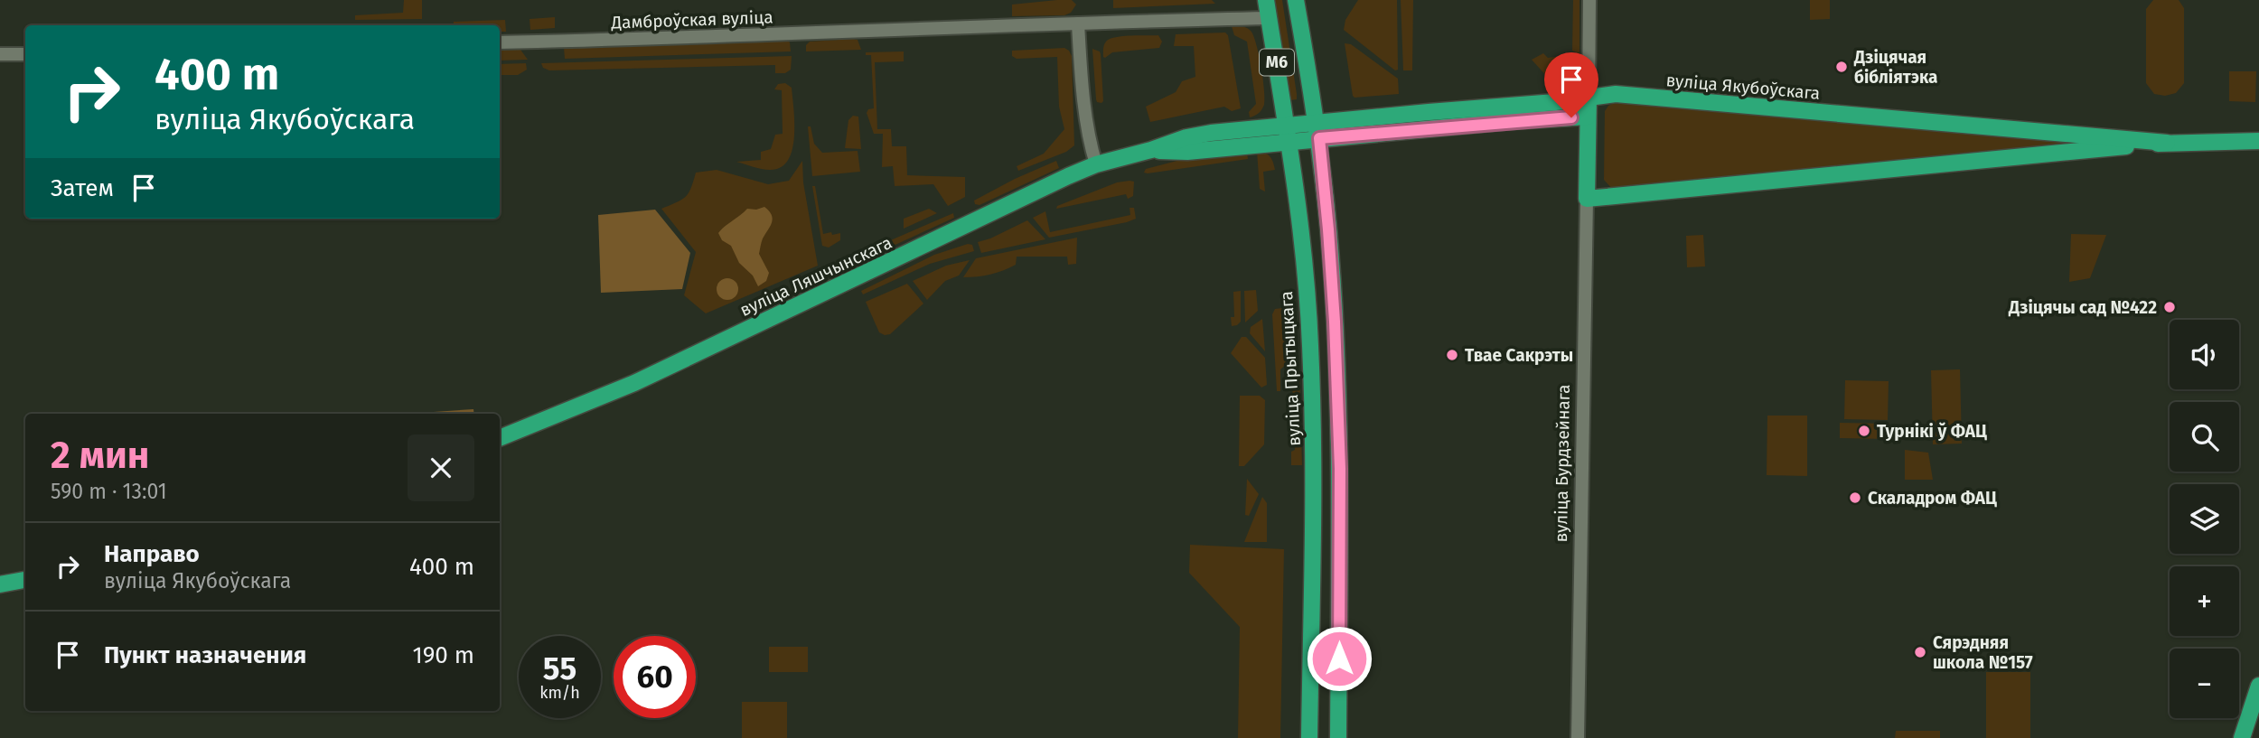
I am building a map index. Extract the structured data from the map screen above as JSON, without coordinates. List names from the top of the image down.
{
  "streets": {
    "main road": [
      "М6",
      "вуліца Якубоўскага",
      "вуліца Ляшчынскага",
      "вуліца Прытыцкага",
      "вуліца Бурдзейнага"
    ],
    "street": ["Дамброўская вуліца"]
  },
  "crossings": [
    ["Дамброўская вуліца", "вуліца Прытыцкага"],
    ["М6", "вуліца Якубоўскага"],
    ["М6", "вуліца Ляшчынскага"],
    ["вуліца Якубоўскага", "вуліца Ляшчынскага"],
    ["вуліца Якубоўскага", "вуліца Бурдзейнага"],
    ["вуліца Ляшчынскага", "вуліца Прытыцкага"]
  ],
  "places": [
    "Дзіцячая бібліятэка",
    "Дзіцячы сад №422",
    "Твае Сакрэты",
    "Турнікі ў ФАЦ",
    "Скаладром ФАЦ",
    "Сярэдняя школа №157"
  ],
  "page": {
    "turn": ["400 m", "вуліца Якубоўскага"],
    "then": "Затем",
    "map_buttons": ["+", "−"],
    "heading": ["2 мин", "590 m · 13:01"],
    "list": [
      {
        "name": "Направо",
        "note": "вуліца Якубоўскага",
        "value": "400 m"
      },
      {
        "name": "Пункт назначения",
        "value": "190 m"
      }
    ],
    "speed": "55 km/h",
    "limit": "60"
  }
}
